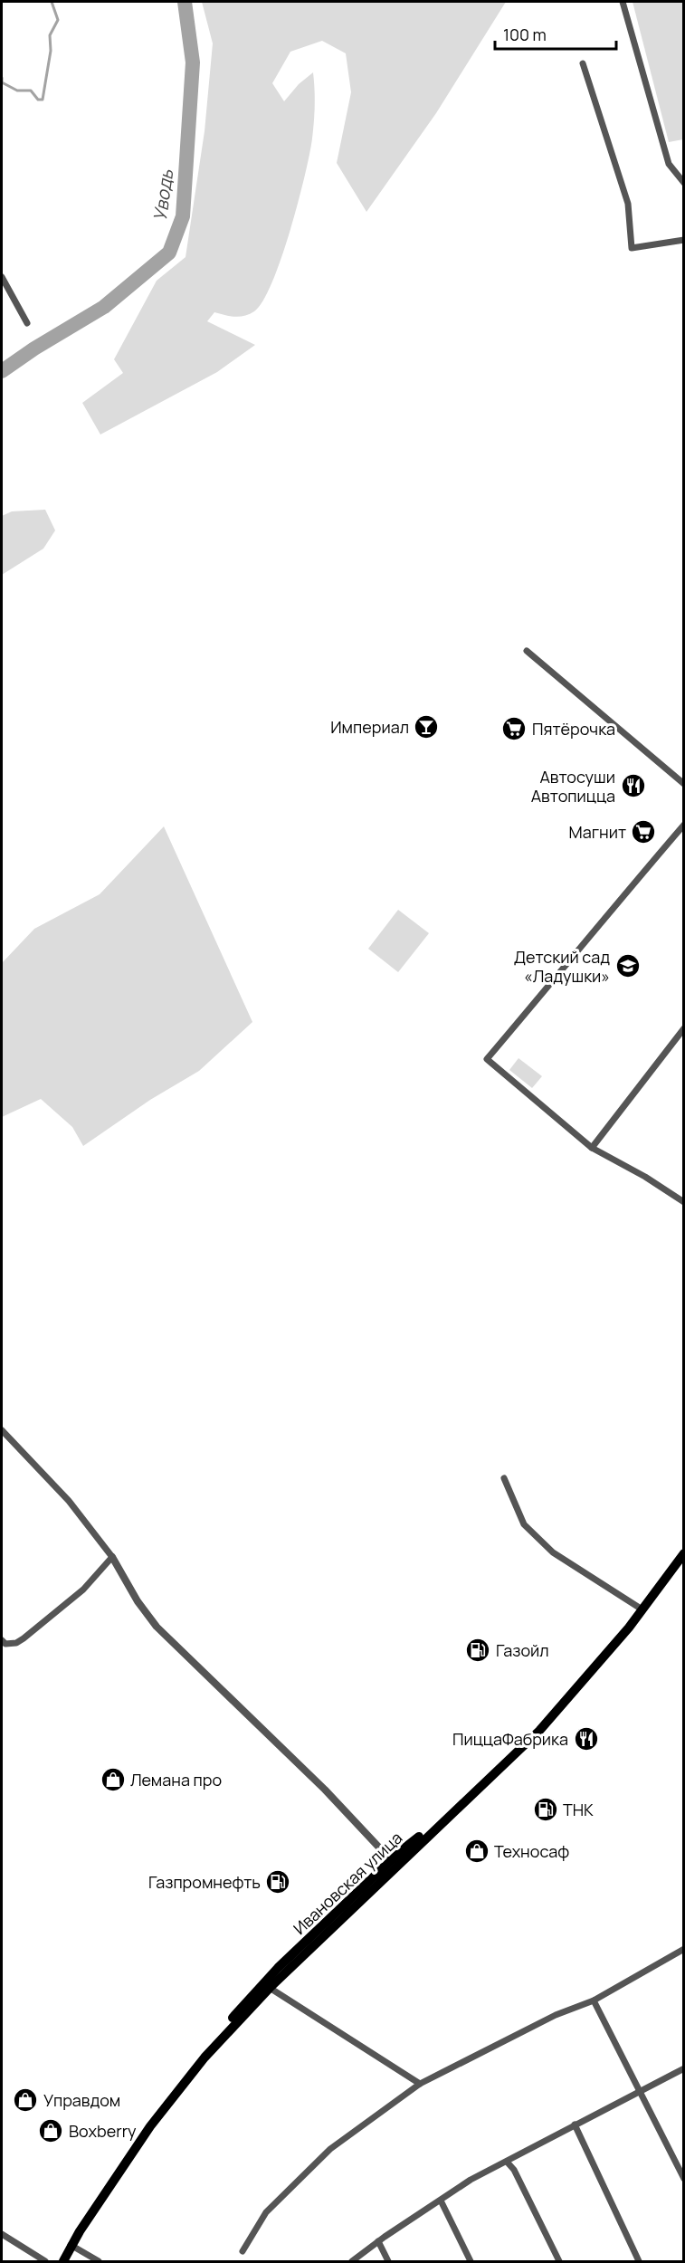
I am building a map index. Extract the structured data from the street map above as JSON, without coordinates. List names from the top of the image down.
{
  "streets": {
    "main road": ["Ивановская улица"]
  },
  "water": ["Уводь"],
  "places": {
    "bar": ["Империал"],
    "supermarket": ["Пятёрочка", "Магнит"],
    "restaurant": ["Автосуши Автопицца", "ПиццаФабрика"],
    "school or university": ["Детский сад «Ладушки»"],
    "fuel station": ["Газойл", "ТНК", "Газпромнефть"],
    "shop": [
      "Лемана про",
      "Техносаф",
      "Управдом",
      "Boxberry"
    ]
  },
  "scale_bar": "100 m"
}
